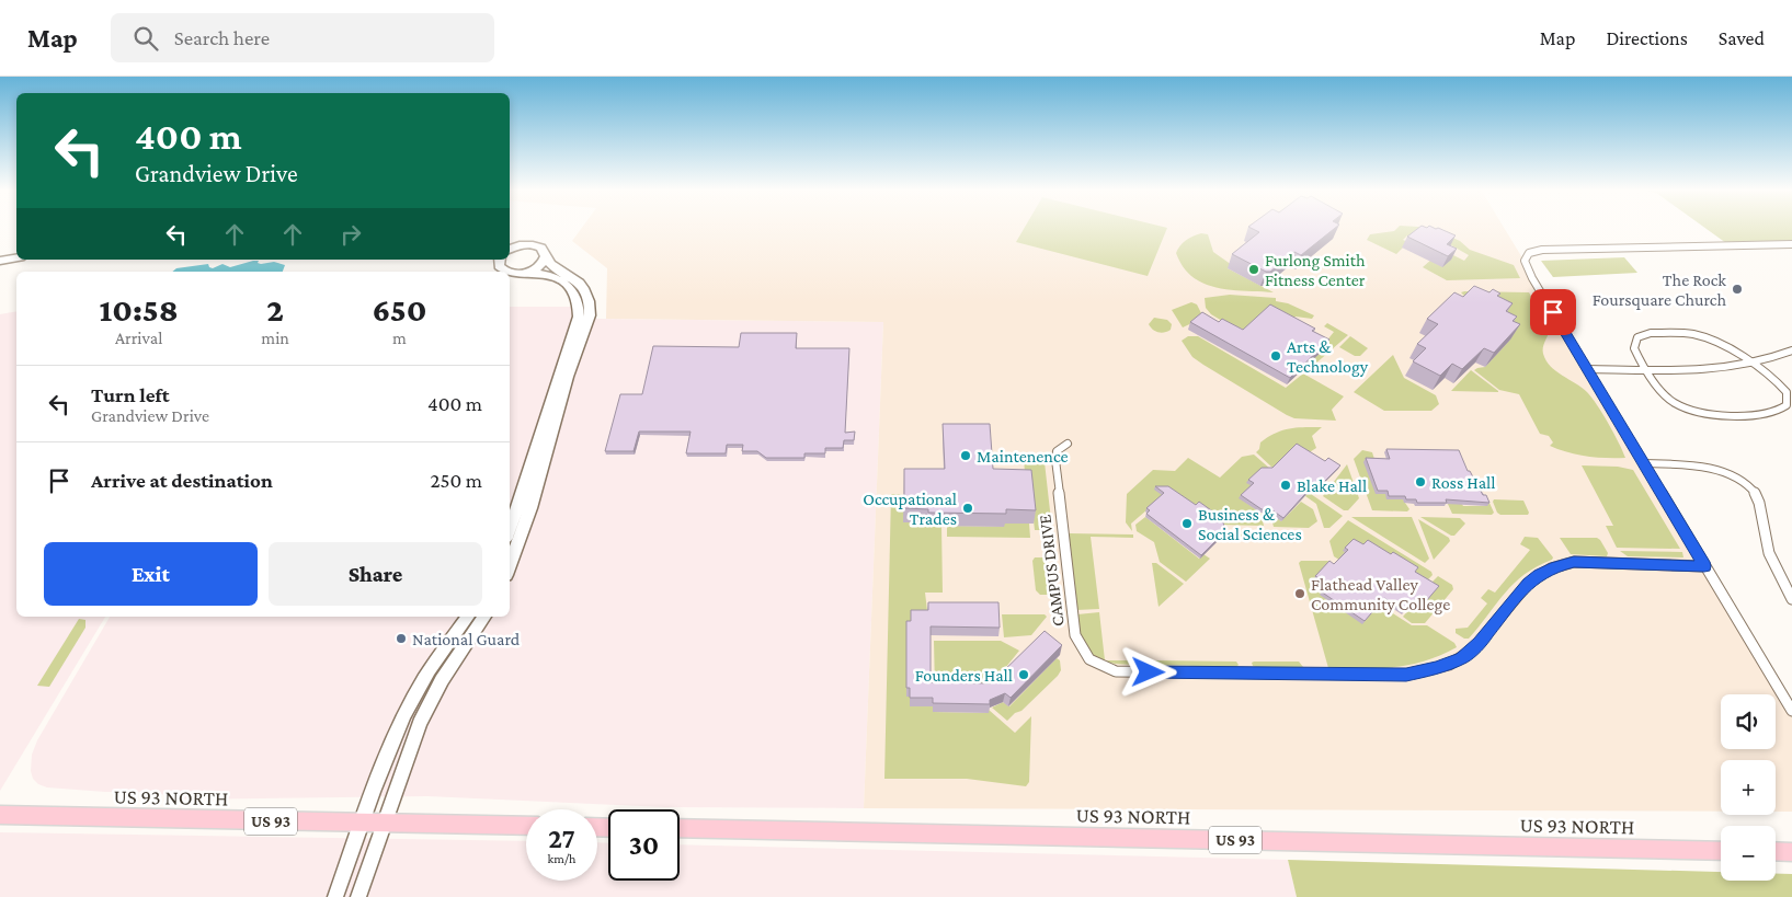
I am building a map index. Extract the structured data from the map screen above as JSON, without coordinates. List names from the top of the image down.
{
  "streets": {
    "main road": ["US 93 NORTH", "US 93"],
    "street": ["CAMPUS DRIVE"]
  },
  "places": [
    "Furlong Smith Fitness Center",
    "The Rock Foursquare Church",
    "Arts & Technology",
    "Maintenence",
    "Ross Hall",
    "Blake Hall",
    "Occupational Trades",
    "Business & Social Sciences",
    "Flathead Valley Community College",
    "National Guard",
    "Founders Hall"
  ],
  "page": {
    "header": "Map",
    "search": "Search here",
    "nav": ["Map", "Directions", "Saved"],
    "turn": ["400 m", "Grandview Drive"],
    "eta": [
      "10:58",
      "Arrival",
      "2",
      "min",
      "650",
      "m"
    ],
    "list": [
      {
        "name": "Turn left",
        "note": "Grandview Drive",
        "value": "400 m"
      },
      {
        "name": "Arrive at destination",
        "value": "250 m"
      }
    ],
    "buttons": ["Exit", "Share"],
    "map_buttons": ["+", "−"],
    "speed": "27 km/h",
    "limit": "30"
  }
}
